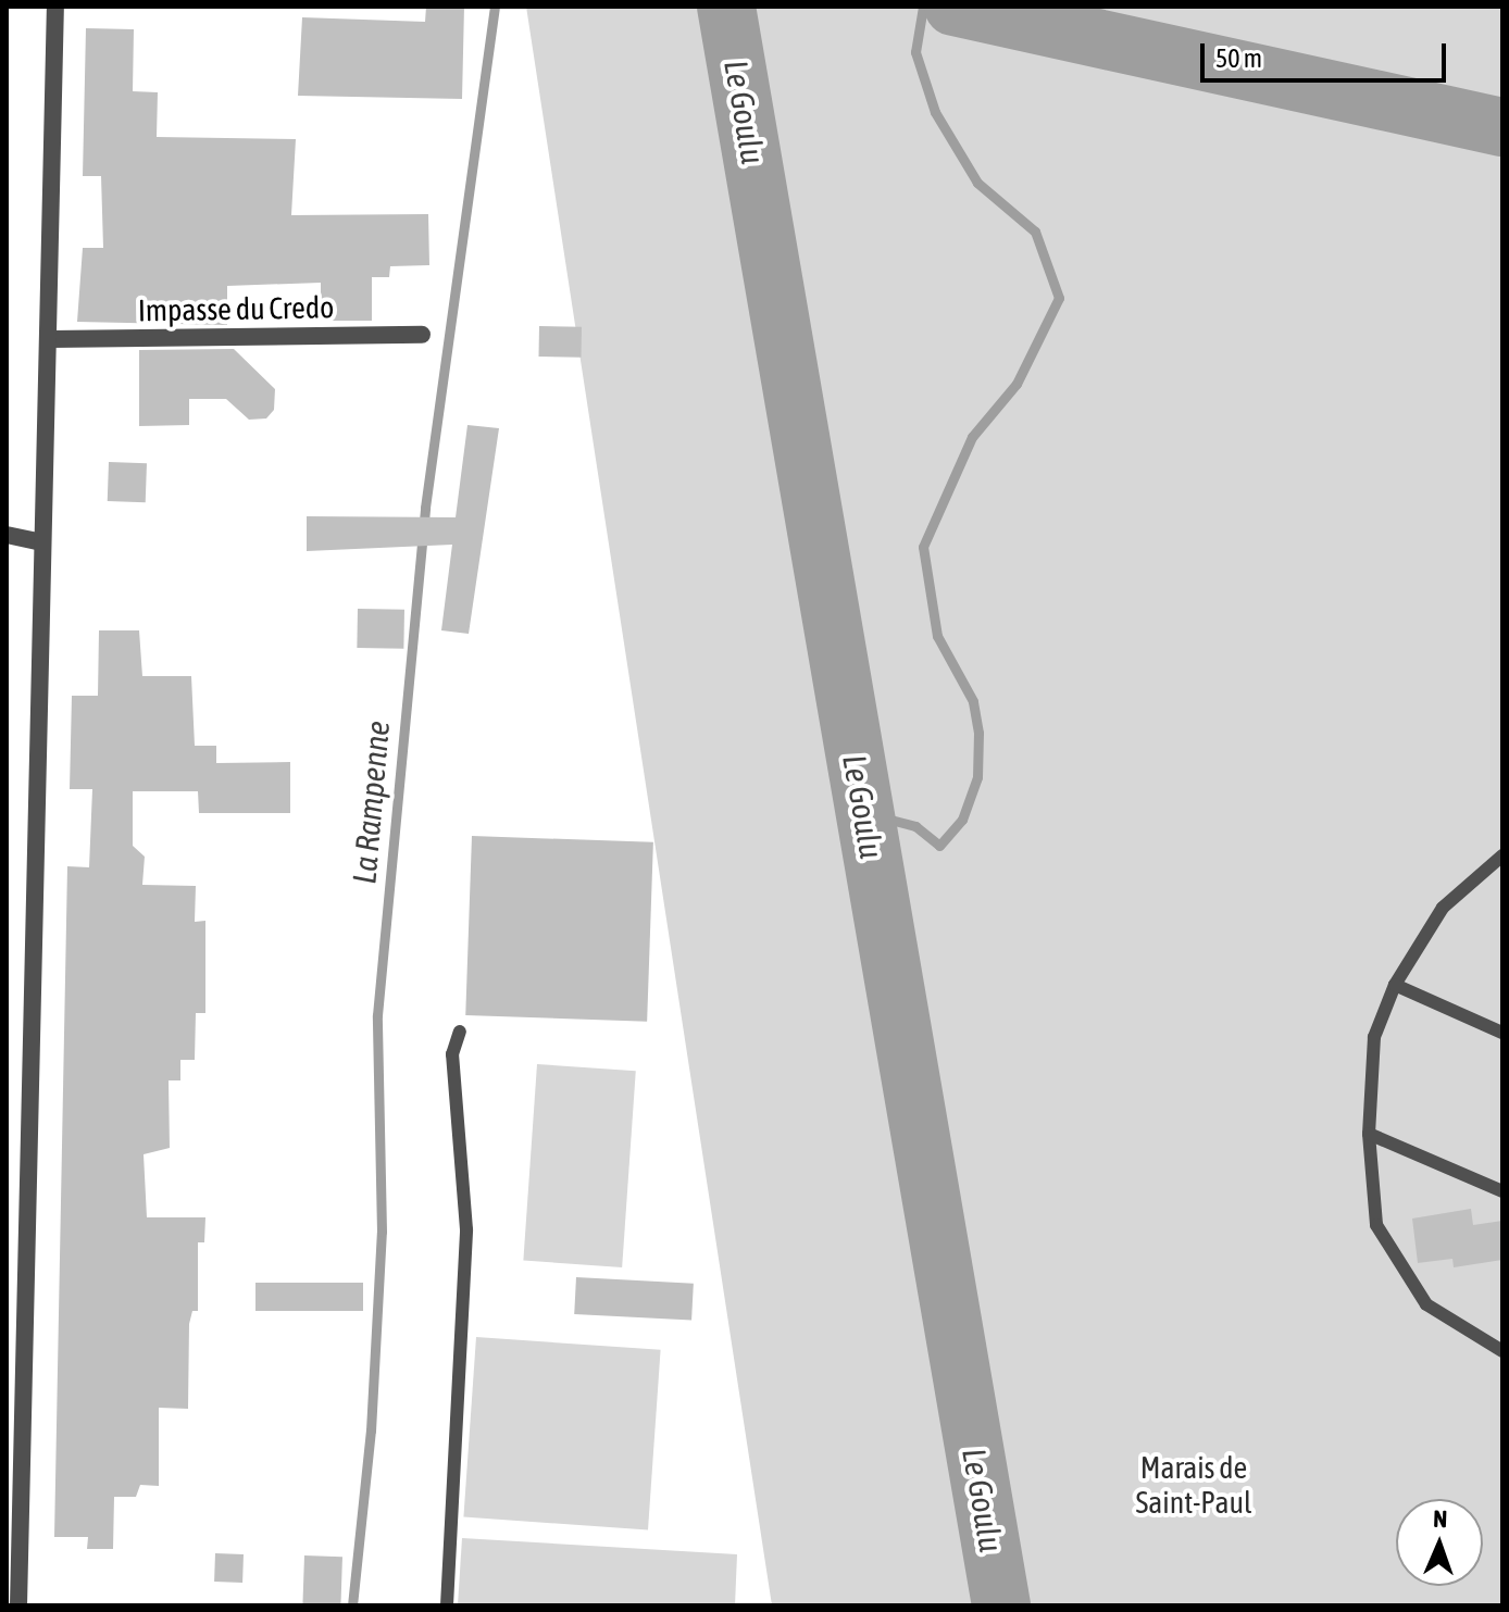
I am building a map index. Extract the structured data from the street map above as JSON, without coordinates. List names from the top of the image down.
{
  "streets": {
    "street": ["Impasse du Credo"]
  },
  "water": ["Le Goulu", "La Rampenne"],
  "parks": ["Marais de Saint-Paul"],
  "scale_bar": "50 m",
  "north": "top"
}
